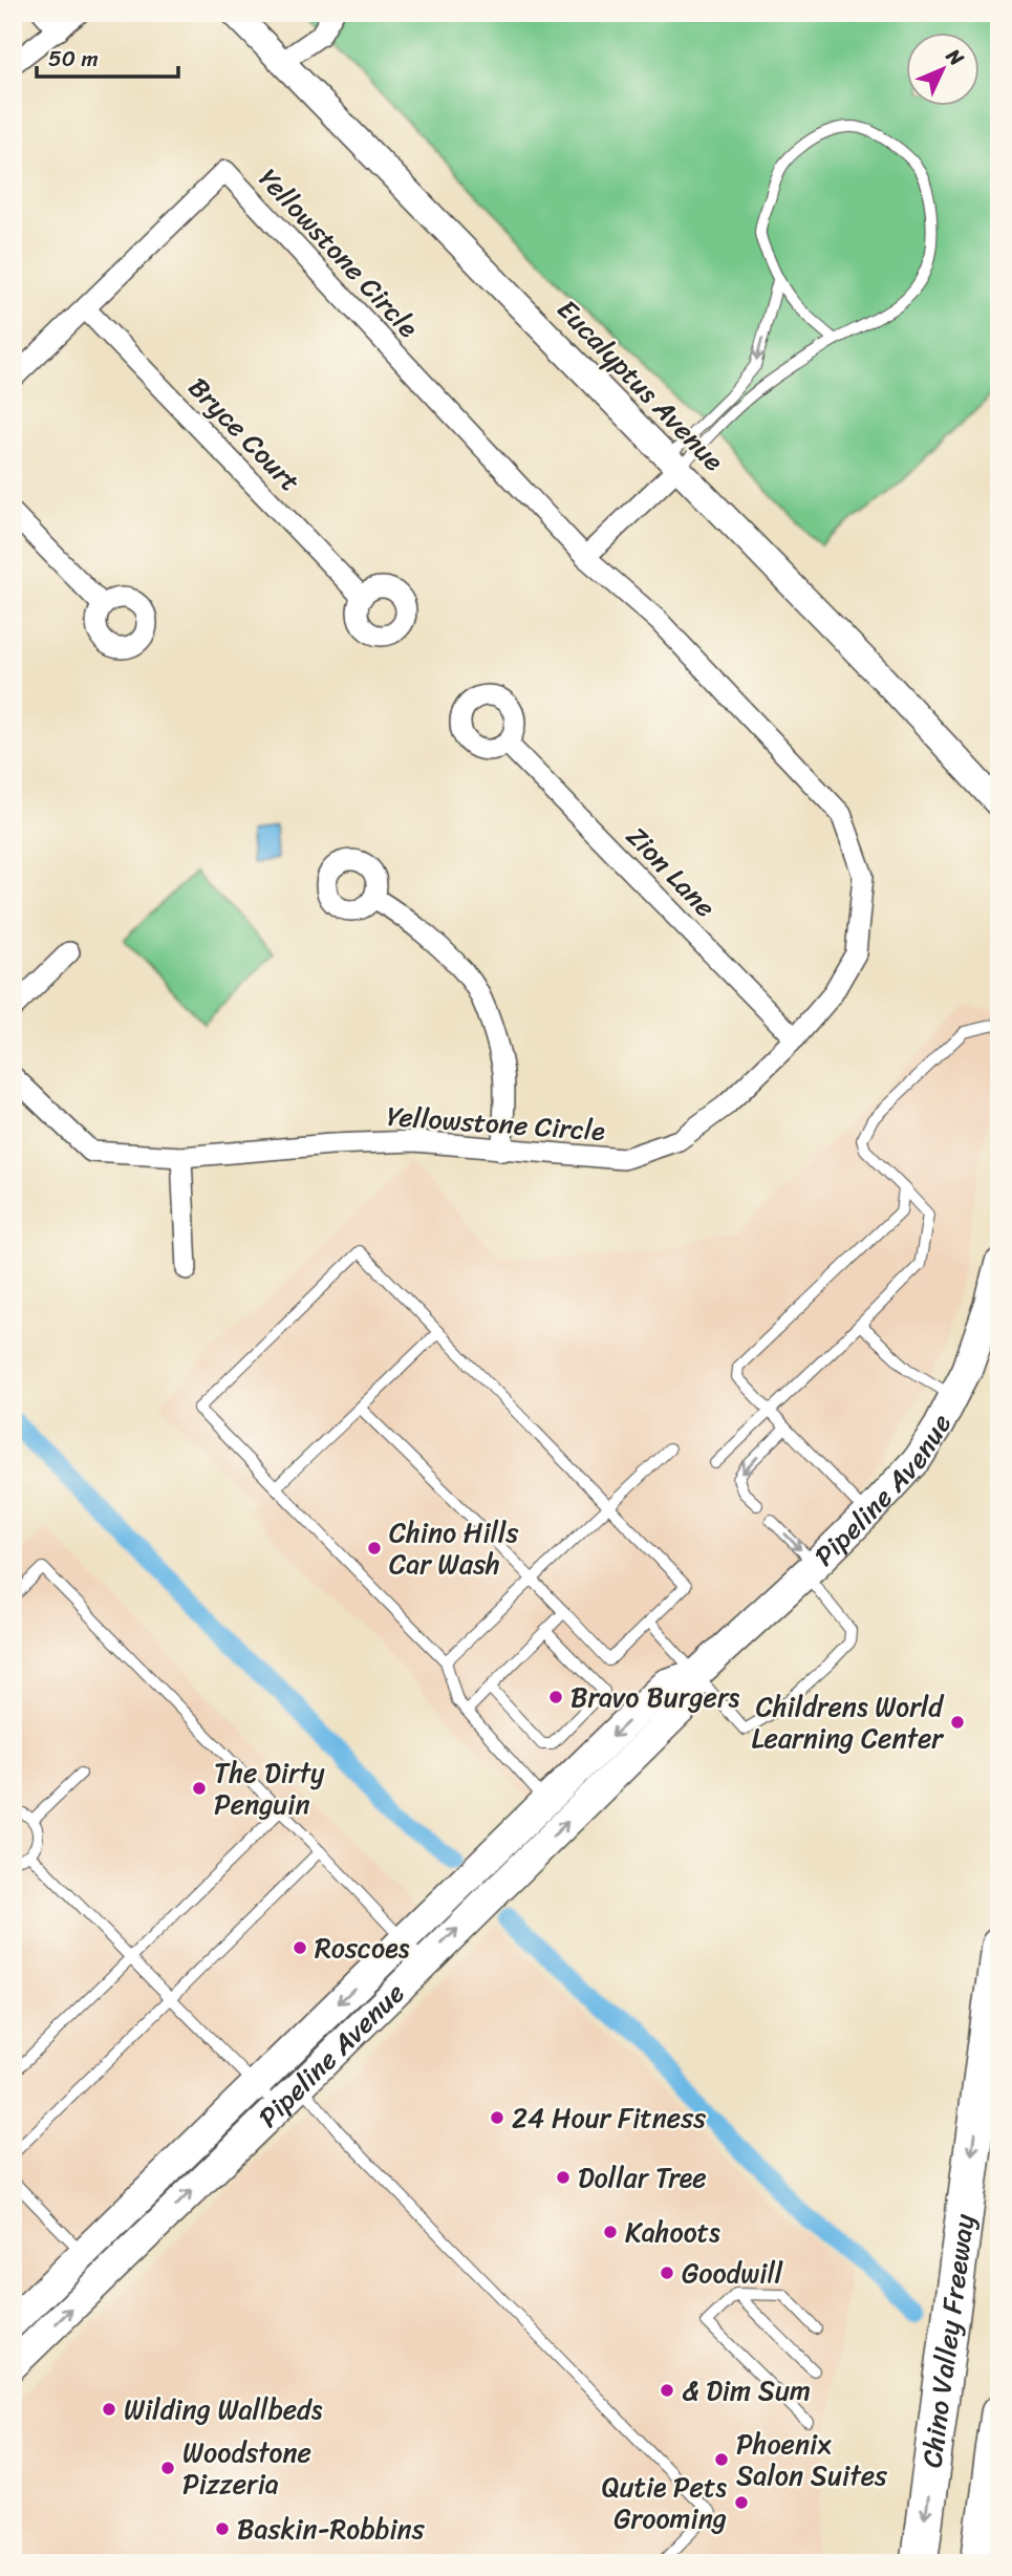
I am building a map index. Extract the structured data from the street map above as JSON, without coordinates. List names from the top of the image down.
{
  "streets": {
    "highway": ["Chino Valley Freeway"],
    "main road": ["Pipeline Avenue"],
    "street": [
      "Yellowstone Circle",
      "Eucalyptus Avenue",
      "Bryce Court",
      "Zion Lane"
    ]
  },
  "crossings": [
    ["Yellowstone Circle", "Bryce Court"],
    ["Yellowstone Circle", "Zion Lane"]
  ],
  "one_way": ["Chino Valley Freeway"],
  "places": [
    "Chino Hills Car Wash",
    "Bravo Burgers",
    "Childrens World Learning Center",
    "The Dirty Penguin",
    "Roscoes",
    "24 Hour Fitness",
    "Dollar Tree",
    "Kahoots",
    "Goodwill",
    "& Dim Sum",
    "Wilding Wallbeds",
    "Phoenix Salon Suites",
    "Woodstone Pizzeria",
    "Qutie Pets Grooming",
    "Baskin-Robbins"
  ],
  "scale_bar": "50 m",
  "north": "top right"
}
